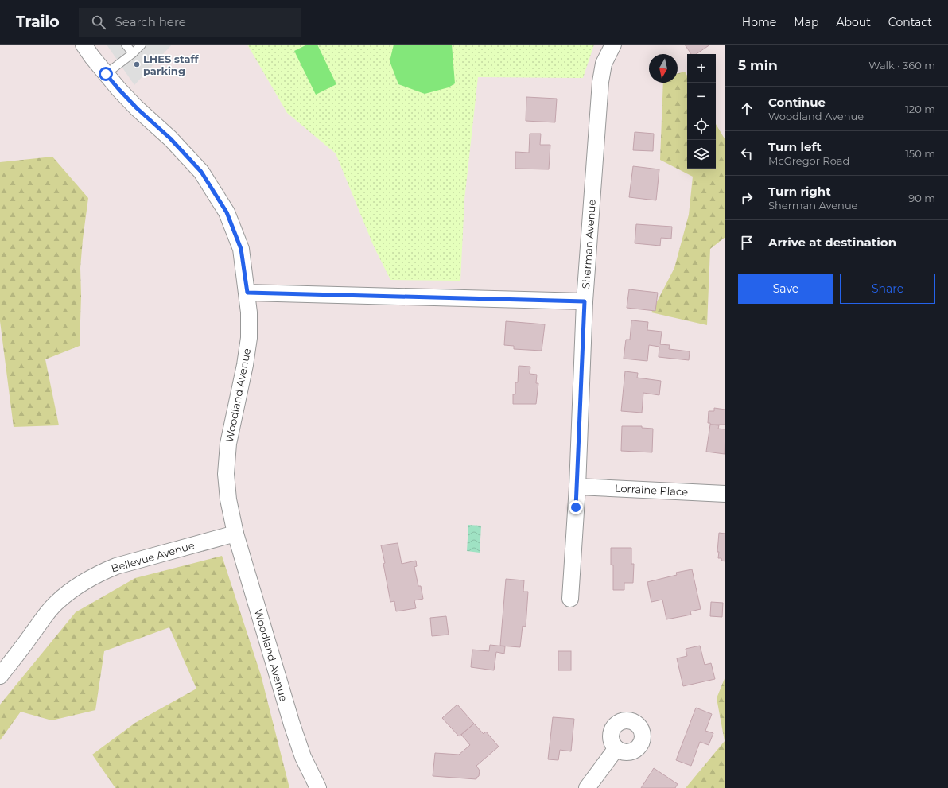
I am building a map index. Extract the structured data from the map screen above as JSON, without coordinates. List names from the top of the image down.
{
  "streets": {
    "street": [
      "Sherman Avenue",
      "Woodland Avenue",
      "Lorraine Place",
      "Bellevue Avenue"
    ]
  },
  "crossings": [
    ["Sherman Avenue", "Lorraine Place"],
    ["Woodland Avenue", "Bellevue Avenue"]
  ],
  "places": ["LHES staff parking"],
  "north": "bottom",
  "page": {
    "header": "Trailo",
    "search": "Search here",
    "nav": [
      "Home",
      "Map",
      "About",
      "Contact"
    ],
    "heading": ["5 min", "Walk · 360 m"],
    "map_buttons": ["+", "−"],
    "list": [
      ["Continue", "Woodland Avenue", "120 m"],
      ["Turn left", "McGregor Road", "150 m"],
      ["Turn right", "Sherman Avenue", "90 m"],
      "Arrive at destination"
    ],
    "buttons": ["Save", "Share"]
  }
}
